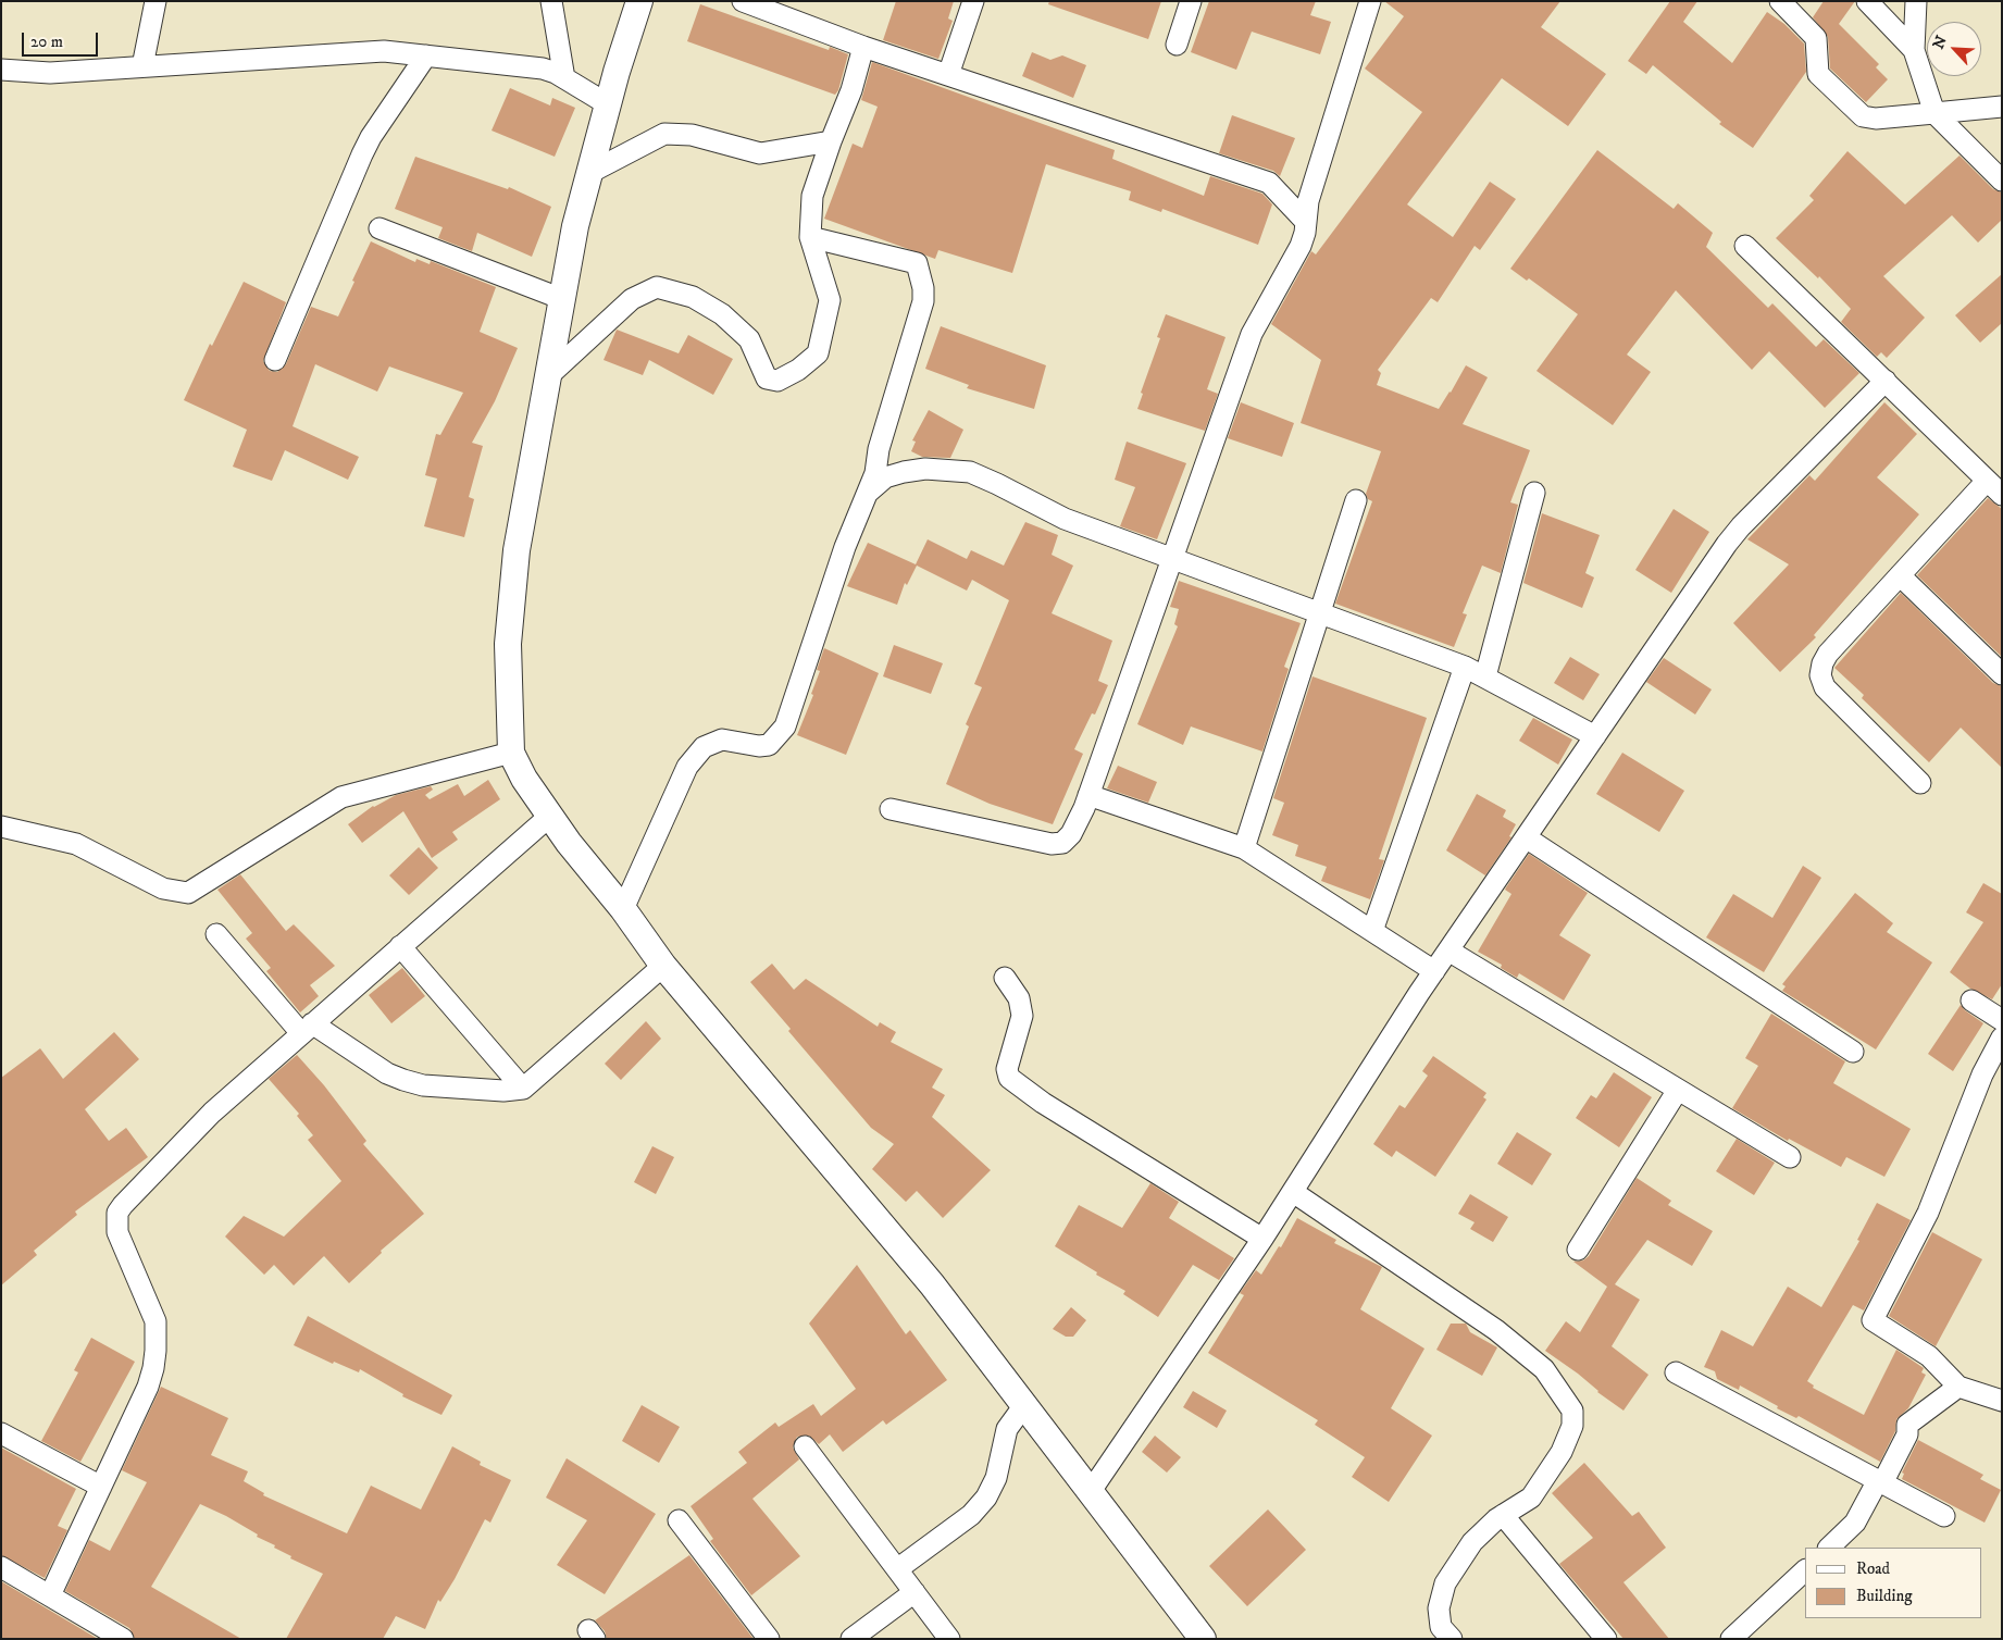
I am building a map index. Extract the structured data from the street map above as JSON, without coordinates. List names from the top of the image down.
{
  "legend": ["Road", "Building"],
  "scale_bar": "20 m",
  "north": "top left"
}
